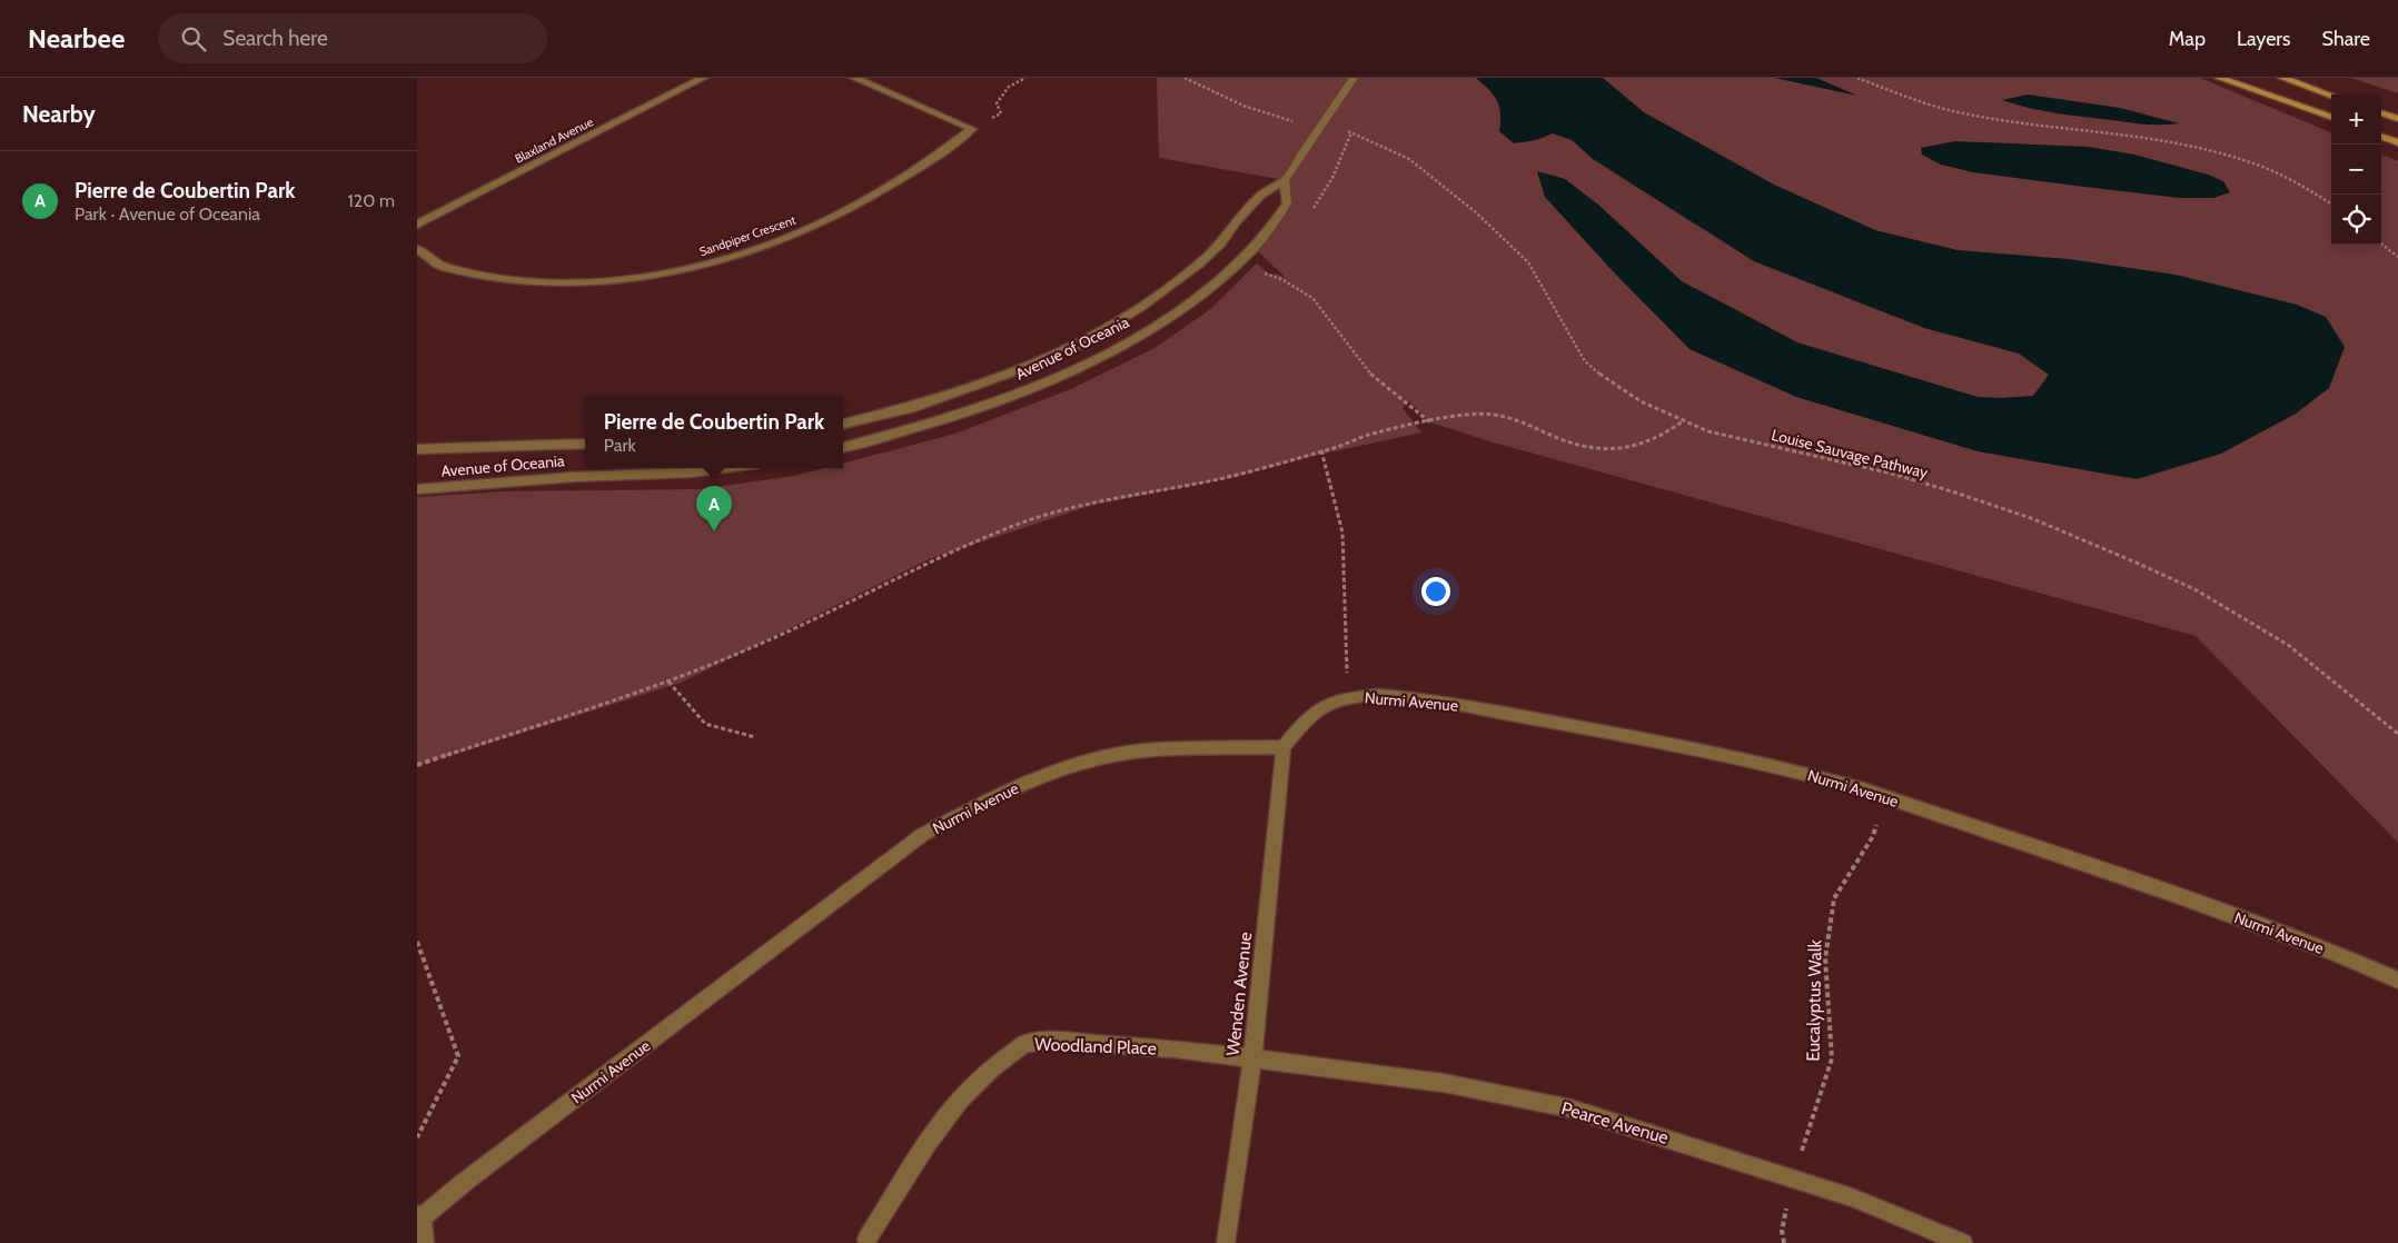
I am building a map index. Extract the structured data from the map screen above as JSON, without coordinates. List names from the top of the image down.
{
  "streets": {
    "street": [
      "Blaxland Avenue",
      "Sandpiper Crescent",
      "Avenue of Oceania",
      "Nurmi Avenue",
      "Wenden Avenue",
      "Woodland Place",
      "Pearce Avenue"
    ],
    "path": ["Louise Sauvage Pathway", "Eucalyptus Walk"]
  },
  "crossings": [
    ["Nurmi Avenue", "Wenden Avenue"],
    ["Nurmi Avenue", "Eucalyptus Walk"],
    ["Wenden Avenue", "Woodland Place"],
    ["Wenden Avenue", "Pearce Avenue"],
    ["Eucalyptus Walk", "Pearce Avenue"],
    ["Woodland Place", "Pearce Avenue"]
  ],
  "page": {
    "header": "Nearbee",
    "search": "Search here",
    "nav": ["Map", "Layers", "Share"],
    "heading": "Nearby",
    "map_buttons": ["+", "−"],
    "list": [
      {
        "mark": "A",
        "name": "Pierre de Coubertin Park",
        "note": "Park · Avenue of Oceania",
        "value": "120 m"
      }
    ],
    "popup": ["Pierre de Coubertin Park", "Park"],
    "pins": "A"
  }
}
